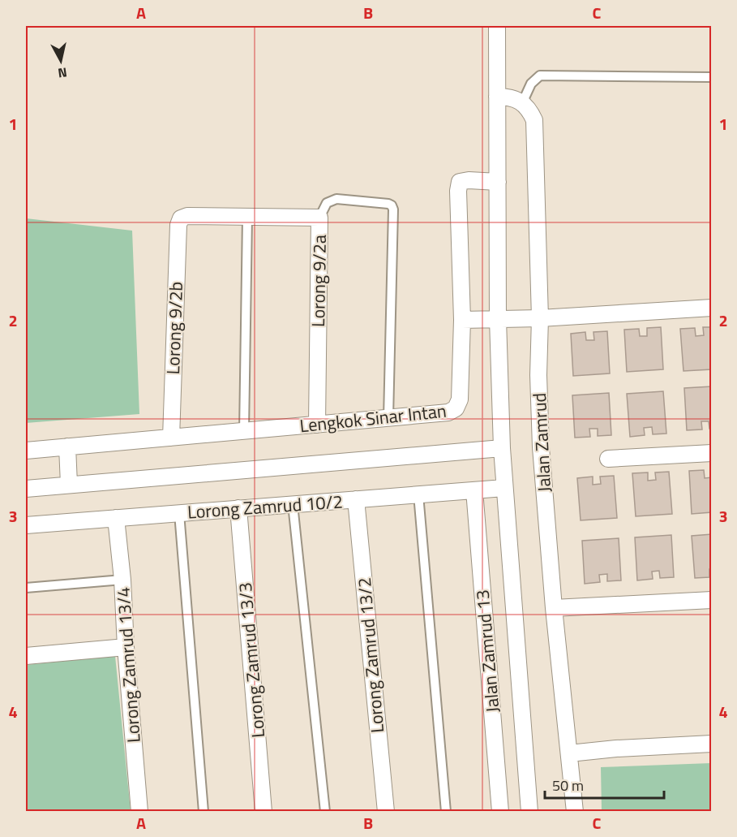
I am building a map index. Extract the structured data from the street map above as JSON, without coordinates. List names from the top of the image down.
{
  "streets": {
    "street": [
      "Lorong 9/2a",
      "Lorong 9/2b",
      "Lengkok Sinar Intan",
      "Jalan Zamrud",
      "Lorong Zamrud 10/2",
      "Jalan Zamrud 13",
      "Lorong Zamrud 13/2",
      "Lorong Zamrud 13/3",
      "Lorong Zamrud 13/4"
    ]
  },
  "crossings": [
    ["Lorong 9/2a", "Lorong 9/2b"],
    ["Lorong 9/2a", "Lengkok Sinar Intan"],
    ["Lorong 9/2b", "Lengkok Sinar Intan"],
    ["Lorong Zamrud 10/2", "Jalan Zamrud 13"],
    ["Lorong Zamrud 10/2", "Lorong Zamrud 13/2"],
    ["Lorong Zamrud 10/2", "Lorong Zamrud 13/3"],
    ["Lorong Zamrud 10/2", "Lorong Zamrud 13/4"]
  ],
  "scale_bar": "50 m",
  "north": "bottom",
  "grid": {
    "columns": ["A", "B", "C"],
    "rows": [
      "1",
      "2",
      "3",
      "4"
    ]
  }
}
